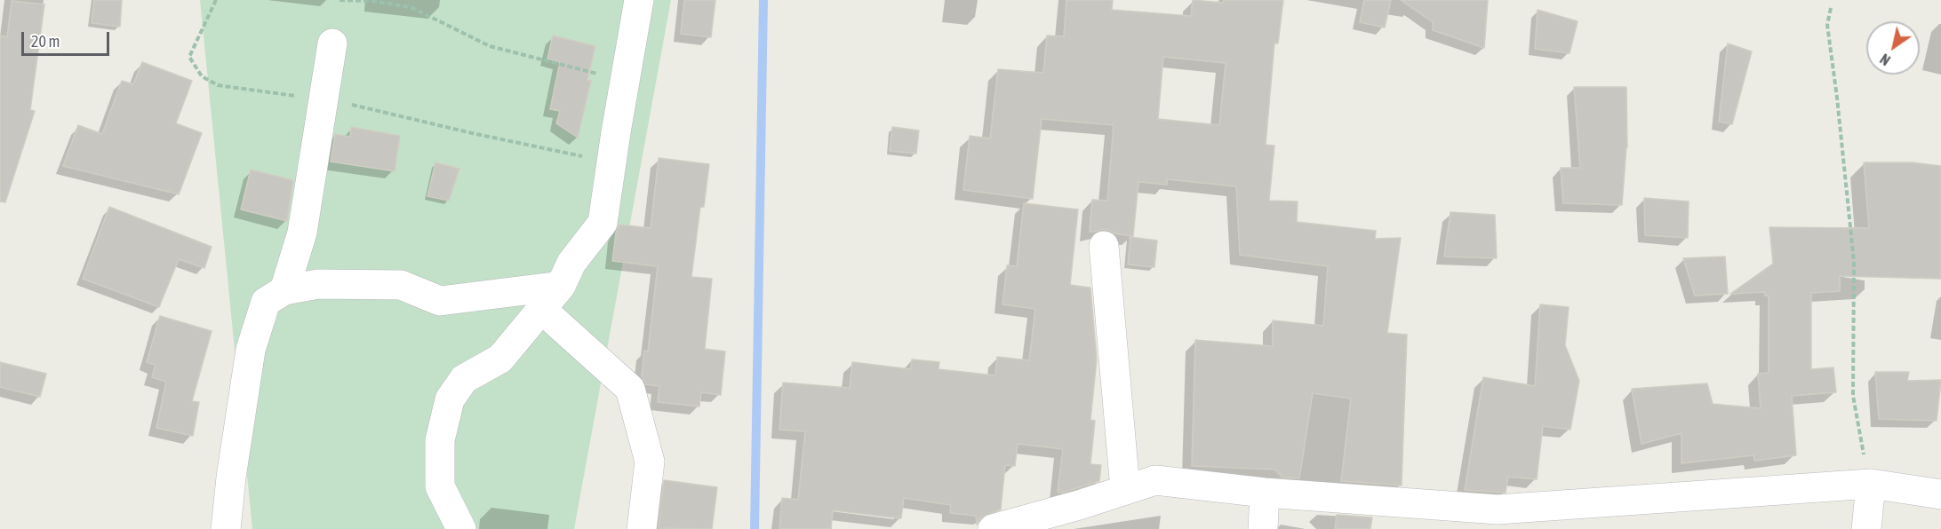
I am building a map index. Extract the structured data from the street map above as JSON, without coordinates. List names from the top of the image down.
{
  "scale_bar": "20 m",
  "north": "bottom left"
}
